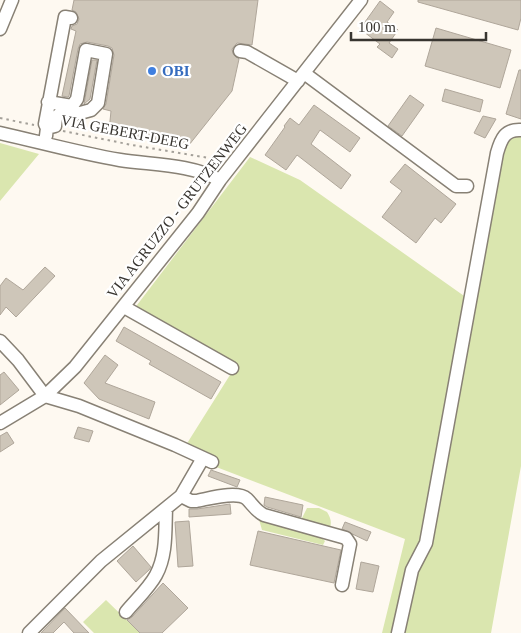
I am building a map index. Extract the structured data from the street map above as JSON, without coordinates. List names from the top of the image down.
{
  "streets": {
    "street": ["VIA AGRUZZO - GRUTZENWEG"],
    "path": ["VIA GEBERT-DEEG"]
  },
  "places": ["OBI"],
  "scale_bar": "100 m"
}
